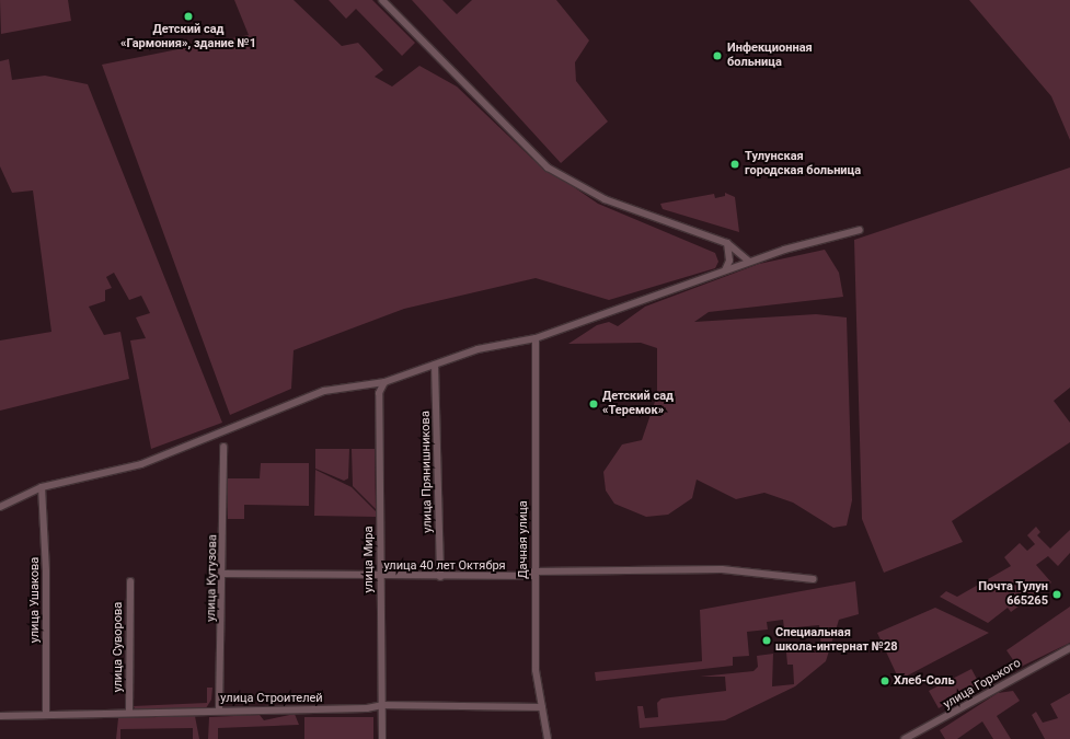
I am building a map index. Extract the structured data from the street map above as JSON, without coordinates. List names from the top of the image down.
{
  "streets": {
    "street": [
      "улица Прянишникова",
      "Дачная улица",
      "улица Мира",
      "улица 40 лет Октября",
      "улица Кутузова",
      "улица Ушакова",
      "улица Суворова",
      "улица Горького",
      "улица Строителей"
    ]
  },
  "crossings": [
    ["улица Прянишникова", "улица 40 лет Октября"],
    ["Дачная улица", "улица 40 лет Октября"],
    ["Дачная улица", "улица Строителей"],
    ["улица Мира", "улица 40 лет Октября"],
    ["улица Мира", "улица Строителей"],
    ["улица 40 лет Октября", "улица Кутузова"],
    ["улица Кутузова", "улица Строителей"],
    ["улица Ушакова", "улица Строителей"],
    ["улица Суворова", "улица Строителей"]
  ],
  "places": [
    "Детский сад «Гармония», здание №1",
    "Инфекционная больница",
    "Тулунская городская больница",
    "Детский сад «Теремок»",
    "Почта Тулун 665265",
    "Специальная школа-интернат №28",
    "Хлеб-Соль"
  ]
}
